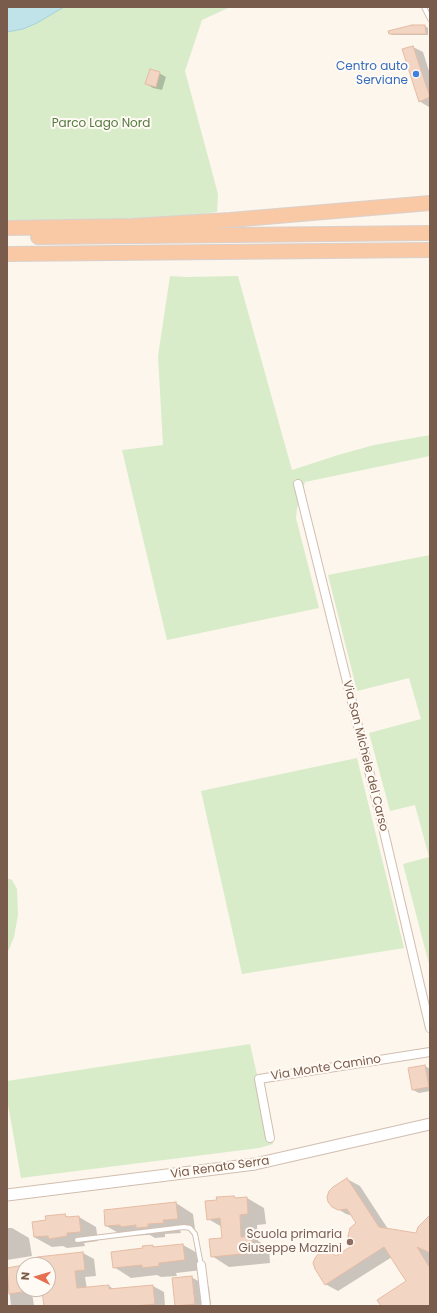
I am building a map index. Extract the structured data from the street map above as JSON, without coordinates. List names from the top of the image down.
{
  "streets": {
    "street": ["Via San Michele del Carso", "Via Monte Camino", "Via Renato Serra"]
  },
  "parks": ["Parco Lago Nord"],
  "places": ["Centro auto Serviane", "Scuola primaria Giuseppe Mazzini"],
  "north": "left"
}
